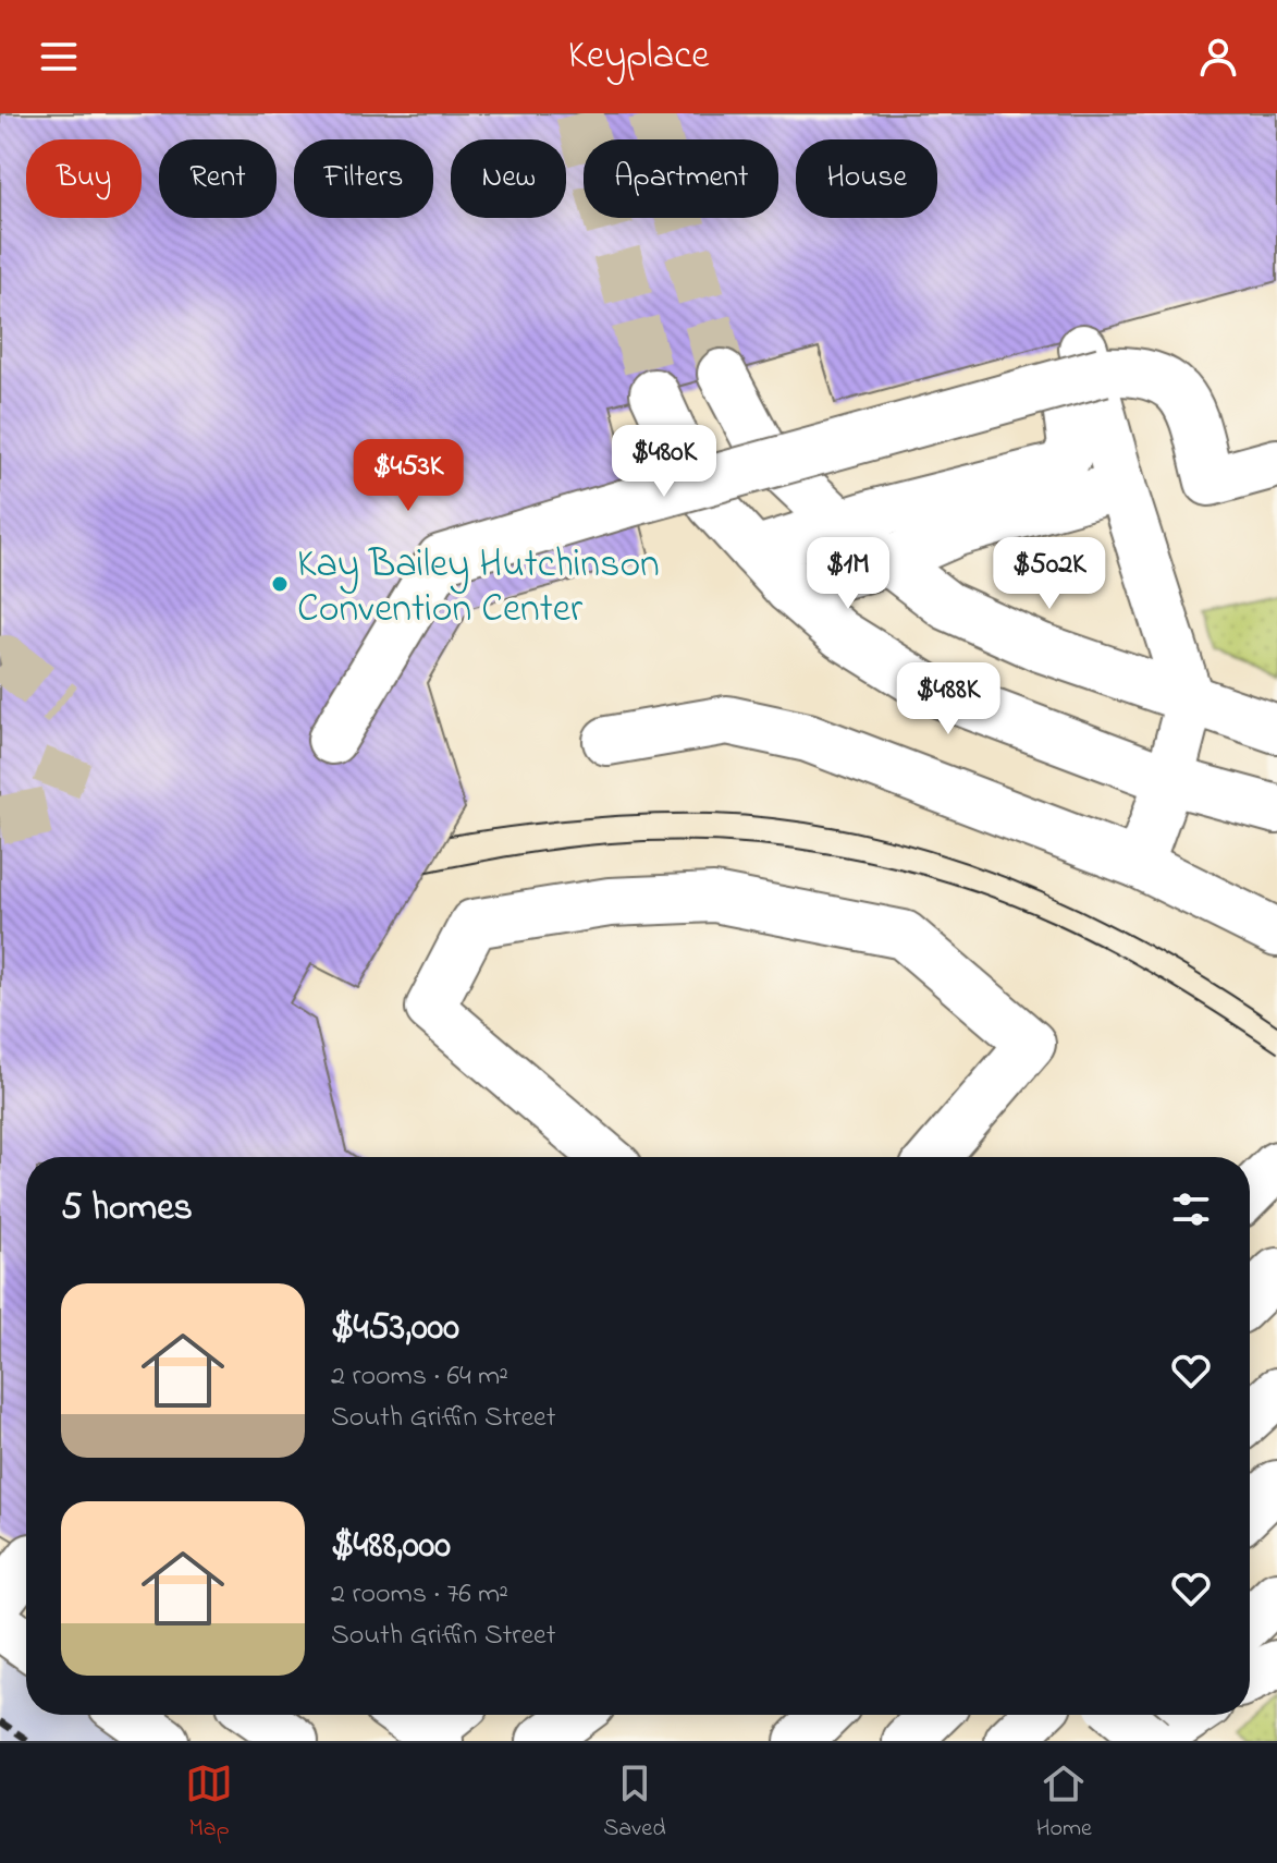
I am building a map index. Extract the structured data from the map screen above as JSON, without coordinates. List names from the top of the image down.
{
  "places": ["Kay Bailey Hutchinson Convention Center"],
  "page": {
    "header": "Keyplace",
    "chip": [
      "Buy",
      "Rent",
      "Filters",
      "New",
      "Apartment",
      "House"
    ],
    "price": [
      "$480K",
      "$453K",
      "$1M",
      "$502K",
      "$488K"
    ],
    "heading": "5 homes",
    "list": [
      {
        "name": "$453,000",
        "note": "2 rooms · 64 m² · South Griffin Street"
      },
      {
        "name": "$488,000",
        "note": "2 rooms · 76 m² · South Griffin Street"
      }
    ],
    "tabs": ["Map", "Saved", "Home"]
  }
}
